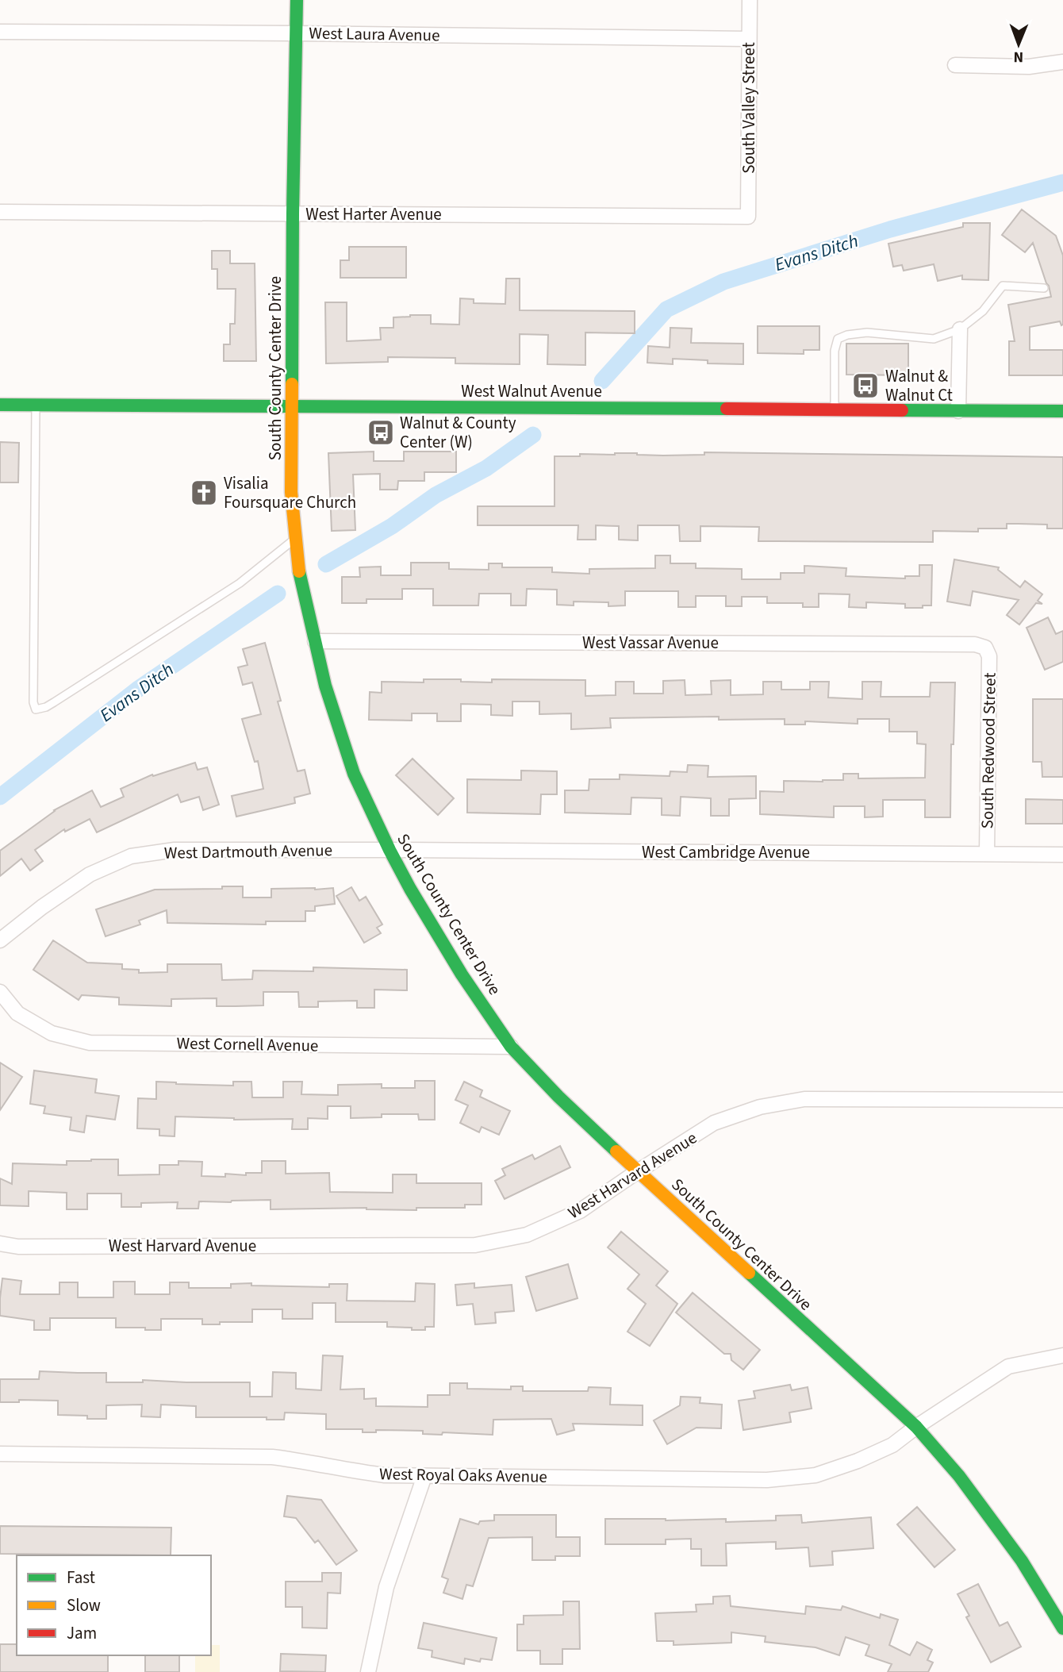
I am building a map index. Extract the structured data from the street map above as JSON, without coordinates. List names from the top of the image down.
{
  "streets": {
    "street": [
      "West Laura Avenue",
      "South Valley Street",
      "West Harter Avenue",
      "South County Center Drive",
      "West Walnut Avenue",
      "West Vassar Avenue",
      "South Redwood Street",
      "West Dartmouth Avenue",
      "West Cambridge Avenue",
      "West Cornell Avenue",
      "West Harvard Avenue",
      "West Royal Oaks Avenue"
    ]
  },
  "crossings": [
    ["West Laura Avenue", "South Valley Street"],
    ["West Laura Avenue", "South County Center Drive"],
    ["South Valley Street", "West Harter Avenue"],
    ["West Harter Avenue", "South County Center Drive"],
    ["South County Center Drive", "West Walnut Avenue"],
    ["South County Center Drive", "West Vassar Avenue"],
    ["South County Center Drive", "West Dartmouth Avenue"],
    ["South County Center Drive", "West Cambridge Avenue"],
    ["South County Center Drive", "West Cornell Avenue"],
    ["South County Center Drive", "West Harvard Avenue"],
    ["South County Center Drive", "West Royal Oaks Avenue"],
    ["West Vassar Avenue", "South Redwood Street"],
    ["South Redwood Street", "West Cambridge Avenue"],
    ["West Dartmouth Avenue", "West Cambridge Avenue"]
  ],
  "water": ["Evans Ditch"],
  "places": {
    "bus stop": ["Walnut & Walnut Ct", "Walnut & County Center (W)"],
    "church": ["Visalia Foursquare Church"]
  },
  "legend": ["Fast", "Slow", "Jam"],
  "north": "bottom"
}
